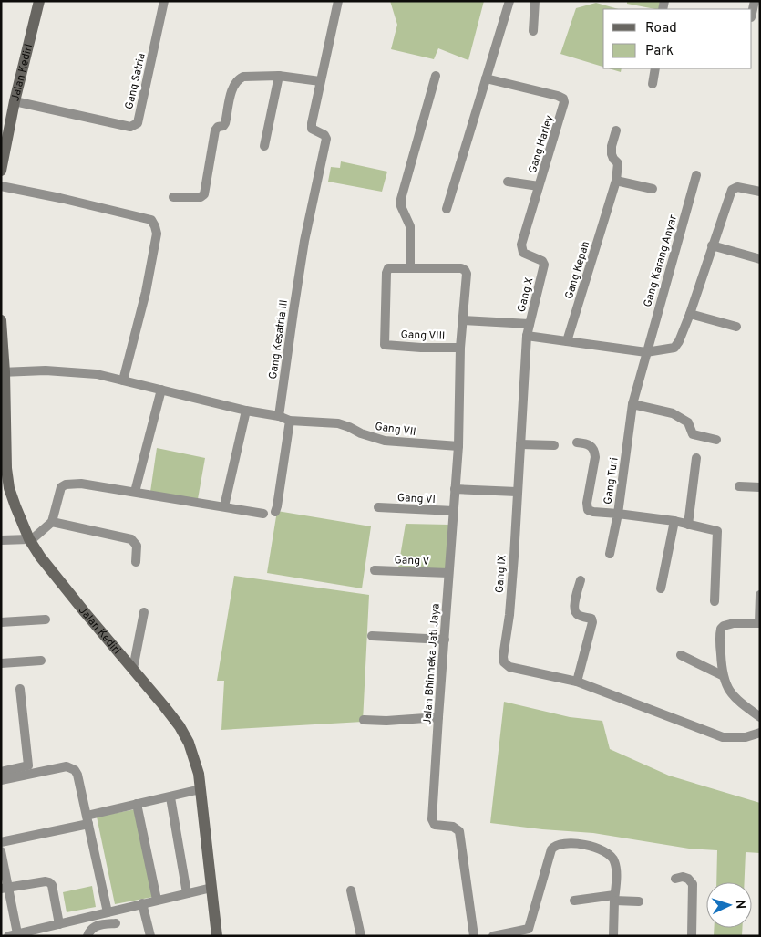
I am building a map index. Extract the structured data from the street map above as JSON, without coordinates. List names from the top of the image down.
{
  "streets": {
    "main road": ["Jalan Kediri"],
    "street": [
      "Gang Satria",
      "Gang Harley",
      "Gang Karang Anyar",
      "Gang Kepah",
      "Gang X",
      "Gang VIII",
      "Gang Kesatria III",
      "Gang VII",
      "Gang Turi",
      "Gang VI",
      "Gang V",
      "Gang IX",
      "Jalan Bhinneka Jati Jaya"
    ]
  },
  "crossings": [
    ["Jalan Kediri", "Gang Satria"],
    ["Gang Harley", "Gang X"],
    ["Gang Karang Anyar", "Gang Turi"],
    ["Gang X", "Gang IX"],
    ["Gang VIII", "Jalan Bhinneka Jati Jaya"],
    ["Gang Kesatria III", "Gang VII"],
    ["Gang VII", "Jalan Bhinneka Jati Jaya"],
    ["Gang VI", "Jalan Bhinneka Jati Jaya"],
    ["Gang V", "Jalan Bhinneka Jati Jaya"]
  ],
  "legend": ["Road", "Park"],
  "north": "right"
}
